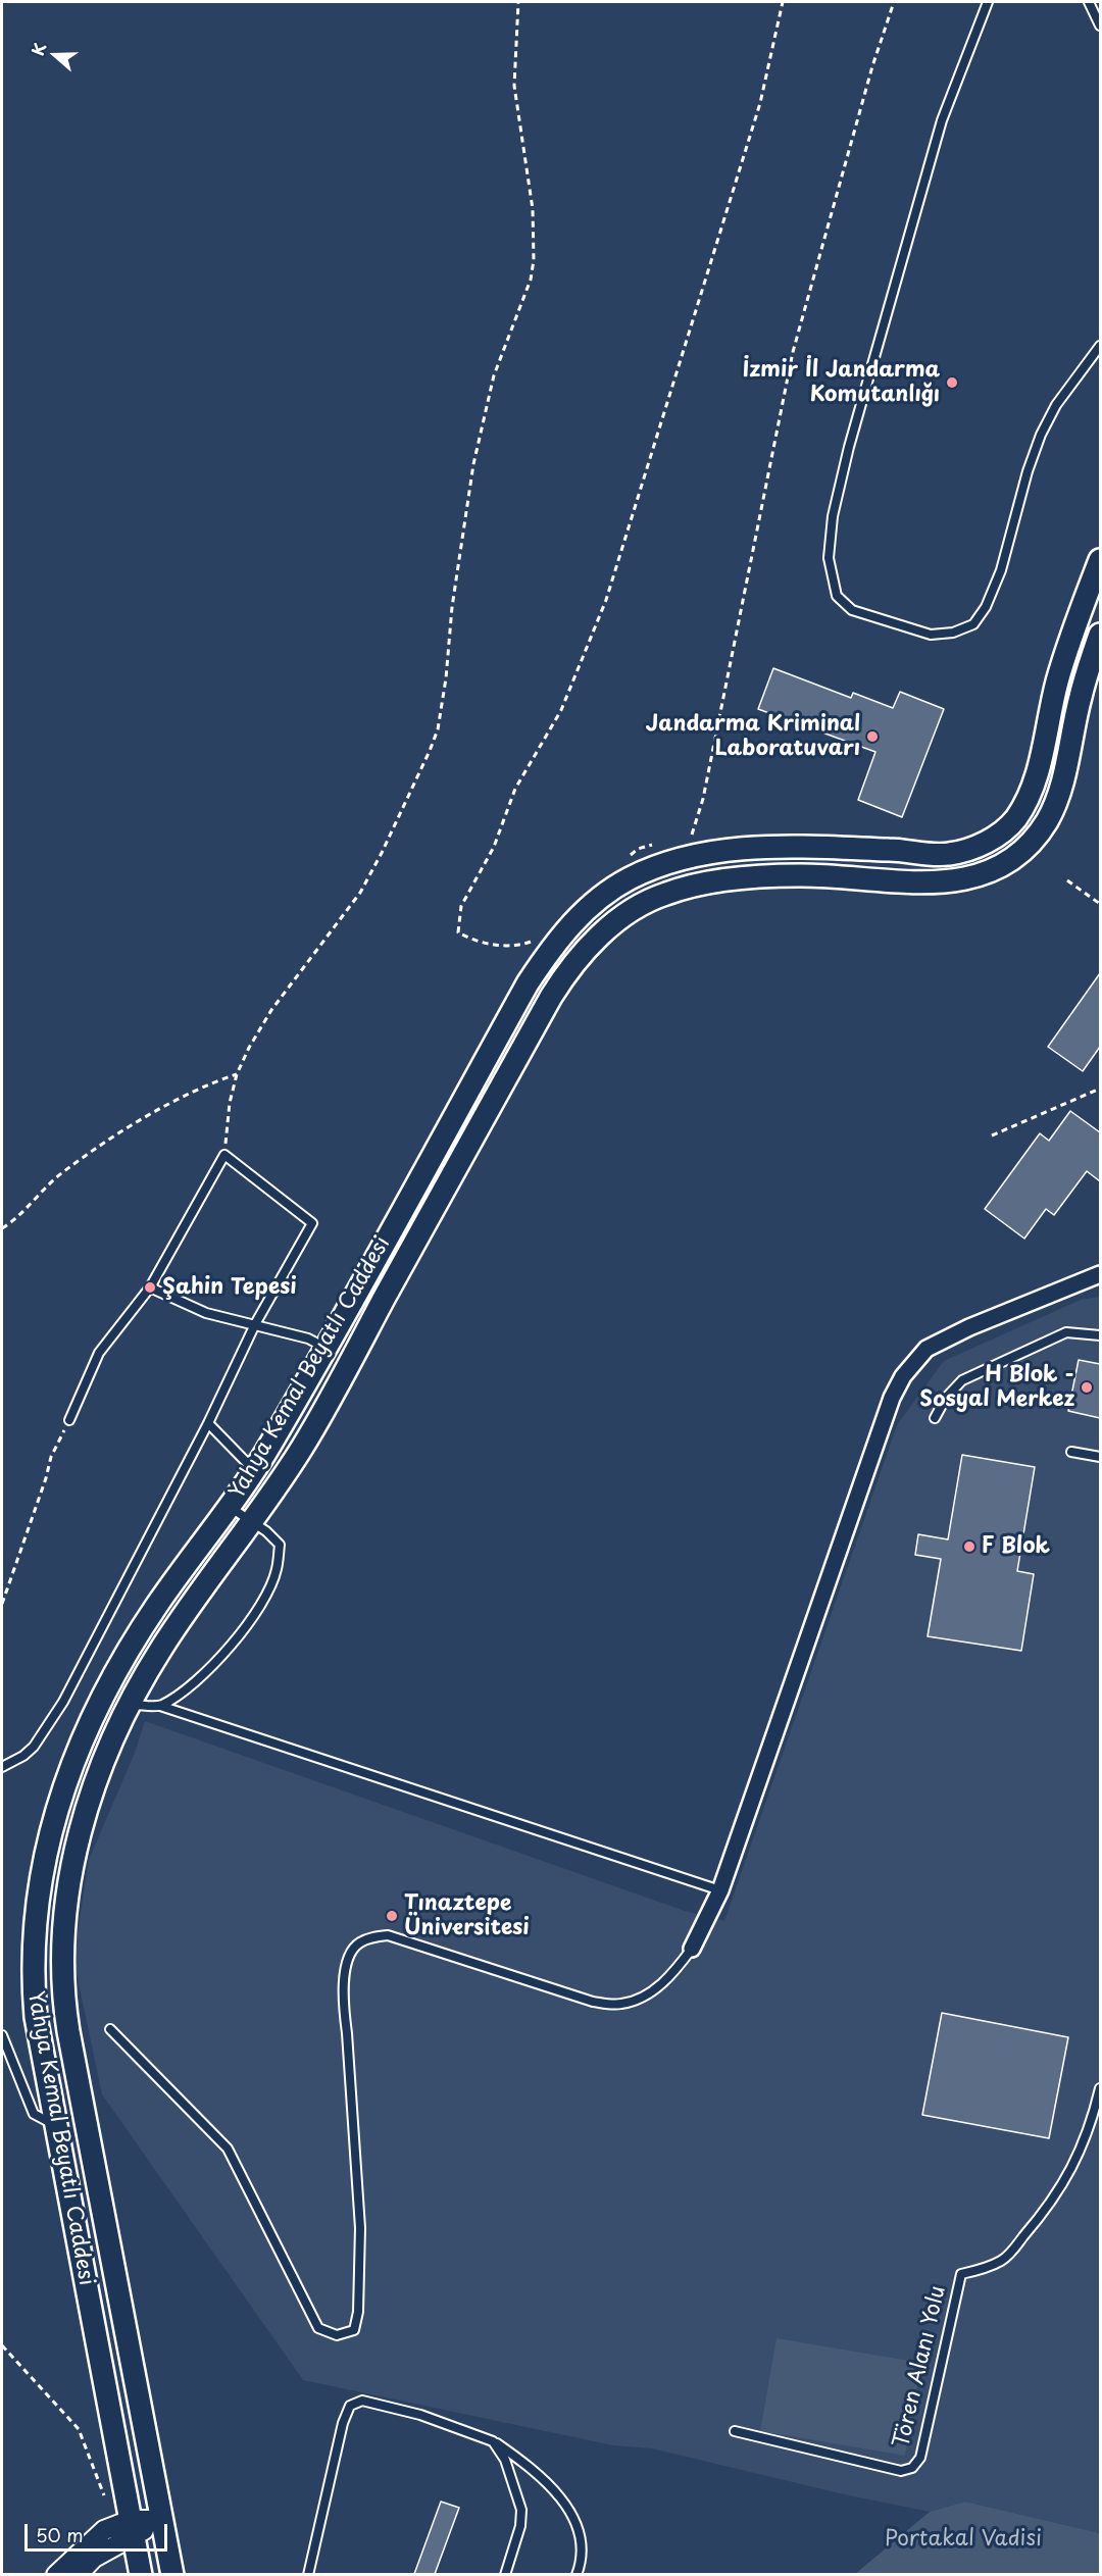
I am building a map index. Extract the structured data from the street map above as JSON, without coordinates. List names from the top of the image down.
{
  "streets": {
    "main road": ["Yahya Kemal Beyatlı Caddesi"],
    "lane": ["Tören Alanı Yolu"]
  },
  "parks": ["Portakal Vadisi"],
  "places": [
    "İzmir İl Jandarma Komutanlığı",
    "Jandarma Kriminal Laboratuvarı",
    "Şahin Tepesi",
    "H Blok - Sosyal Merkez",
    "F Blok",
    "Tınaztepe Üniversitesi"
  ],
  "scale_bar": "50 m",
  "north": "left"
}
